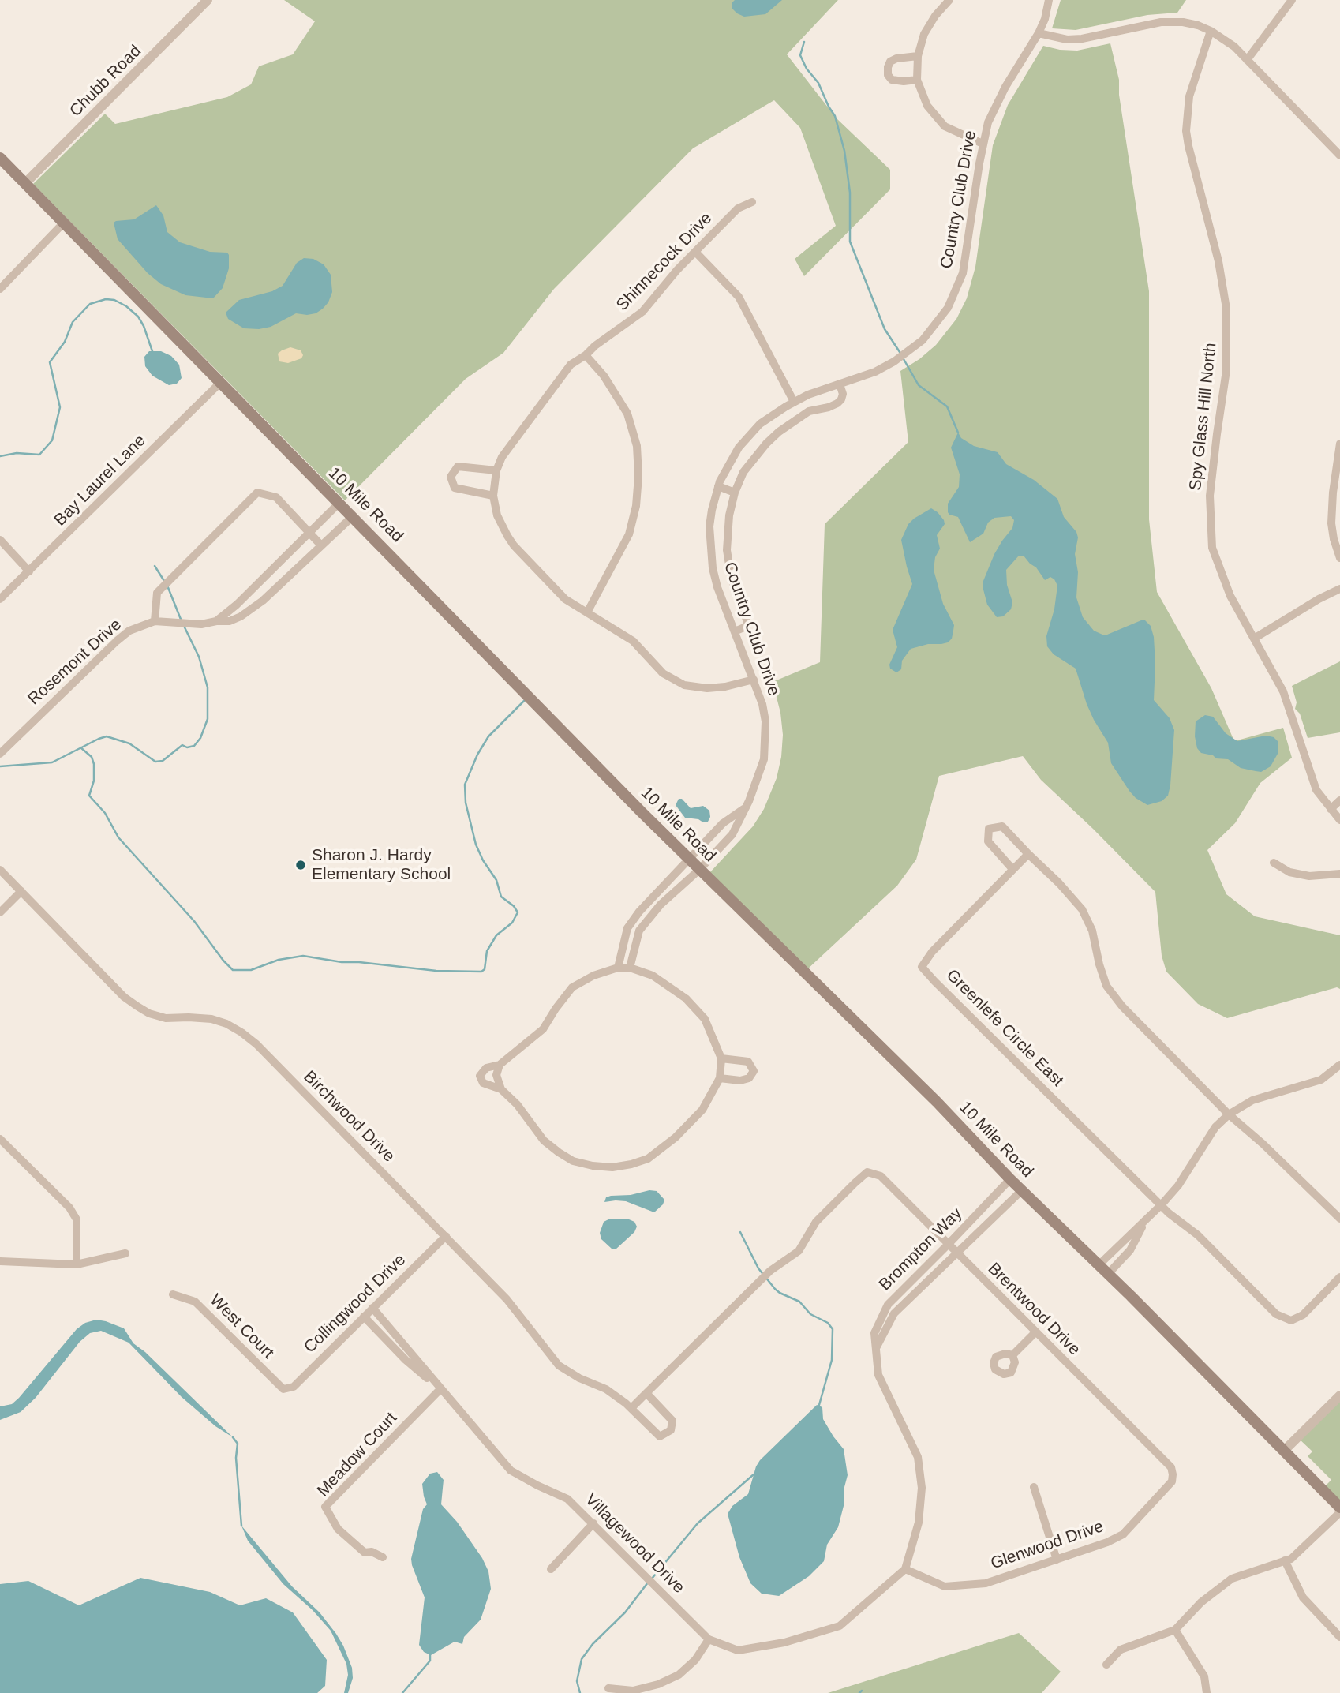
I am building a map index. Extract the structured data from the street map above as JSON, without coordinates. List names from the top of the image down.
{
  "streets": {
    "main road": ["10 Mile Road"],
    "street": [
      "Chubb Road",
      "Country Club Drive",
      "Shinnecock Drive",
      "Spy Glass Hill North",
      "Bay Laurel Lane",
      "Rosemont Drive",
      "Greenlefe Circle East",
      "Birchwood Drive",
      "Brompton Way",
      "Collingwood Drive",
      "Brentwood Drive",
      "West Court",
      "Meadow Court",
      "Villagewood Drive",
      "Glenwood Drive"
    ]
  },
  "crossings": [
    ["Chubb Road", "10 Mile Road"],
    ["Country Club Drive", "Shinnecock Drive"],
    ["Country Club Drive", "10 Mile Road"],
    ["Bay Laurel Lane", "10 Mile Road"],
    ["10 Mile Road", "Rosemont Drive"],
    ["10 Mile Road", "Brompton Way"],
    ["Birchwood Drive", "Collingwood Drive"],
    ["Birchwood Drive", "Brentwood Drive"],
    ["Brompton Way", "Brentwood Drive"],
    ["Brompton Way", "Villagewood Drive"],
    ["Brompton Way", "Glenwood Drive"],
    ["Collingwood Drive", "West Court"],
    ["Collingwood Drive", "Villagewood Drive"],
    ["Brentwood Drive", "Glenwood Drive"],
    ["Meadow Court", "Villagewood Drive"],
    ["Villagewood Drive", "Glenwood Drive"]
  ],
  "places": ["Sharon J. Hardy Elementary School"]
}
